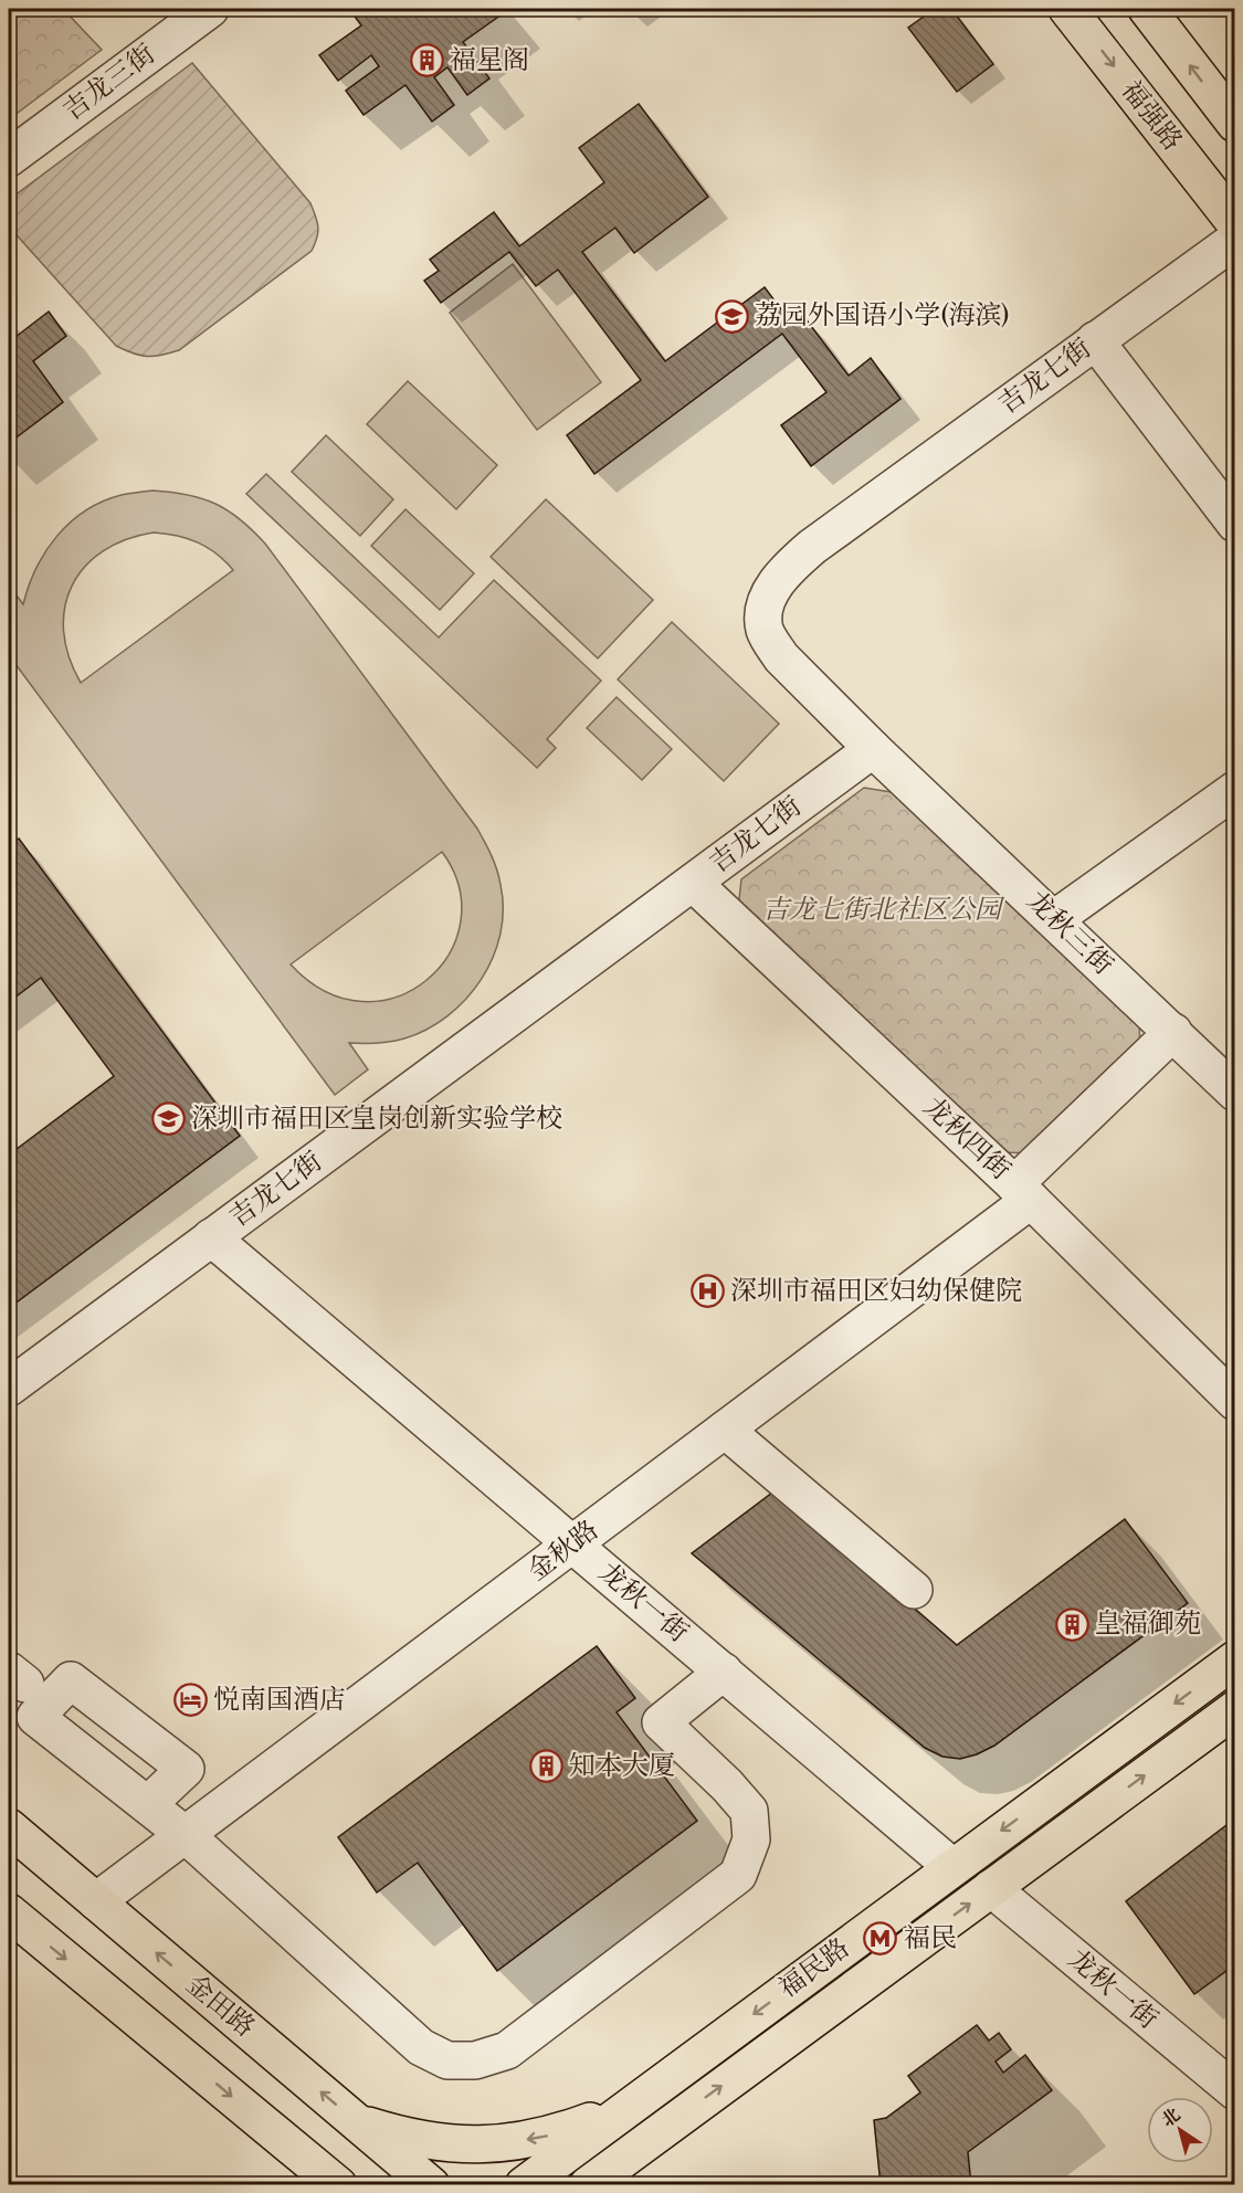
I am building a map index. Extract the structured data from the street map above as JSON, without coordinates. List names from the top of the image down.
{
  "streets": {
    "main road": ["福强路", "福民路", "金田路"],
    "street": [
      "吉龙三街",
      "吉龙七街",
      "龙秋三街",
      "龙秋四街",
      "金秋路",
      "龙秋一街"
    ]
  },
  "crossings": [
    ["吉龙七街", "龙秋三街"],
    ["吉龙七街", "龙秋四街"],
    ["吉龙七街", "龙秋一街"],
    ["龙秋三街", "金秋路"],
    ["龙秋四街", "金秋路"],
    ["金秋路", "龙秋一街"],
    ["金秋路", "金田路"],
    ["龙秋一街", "福民路"]
  ],
  "parks": ["吉龙七街北社区公园"],
  "places": {
    "building": ["福星阁", "皇福御苑", "知本大厦"],
    "school or university": ["荔园外国语小学(海滨)", "深圳市福田区皇岗创新实验学校"],
    "hospital": ["深圳市福田区妇幼保健院"],
    "hotel": ["悦南国酒店"],
    "metro station": ["福民"]
  },
  "north": "top left"
}
